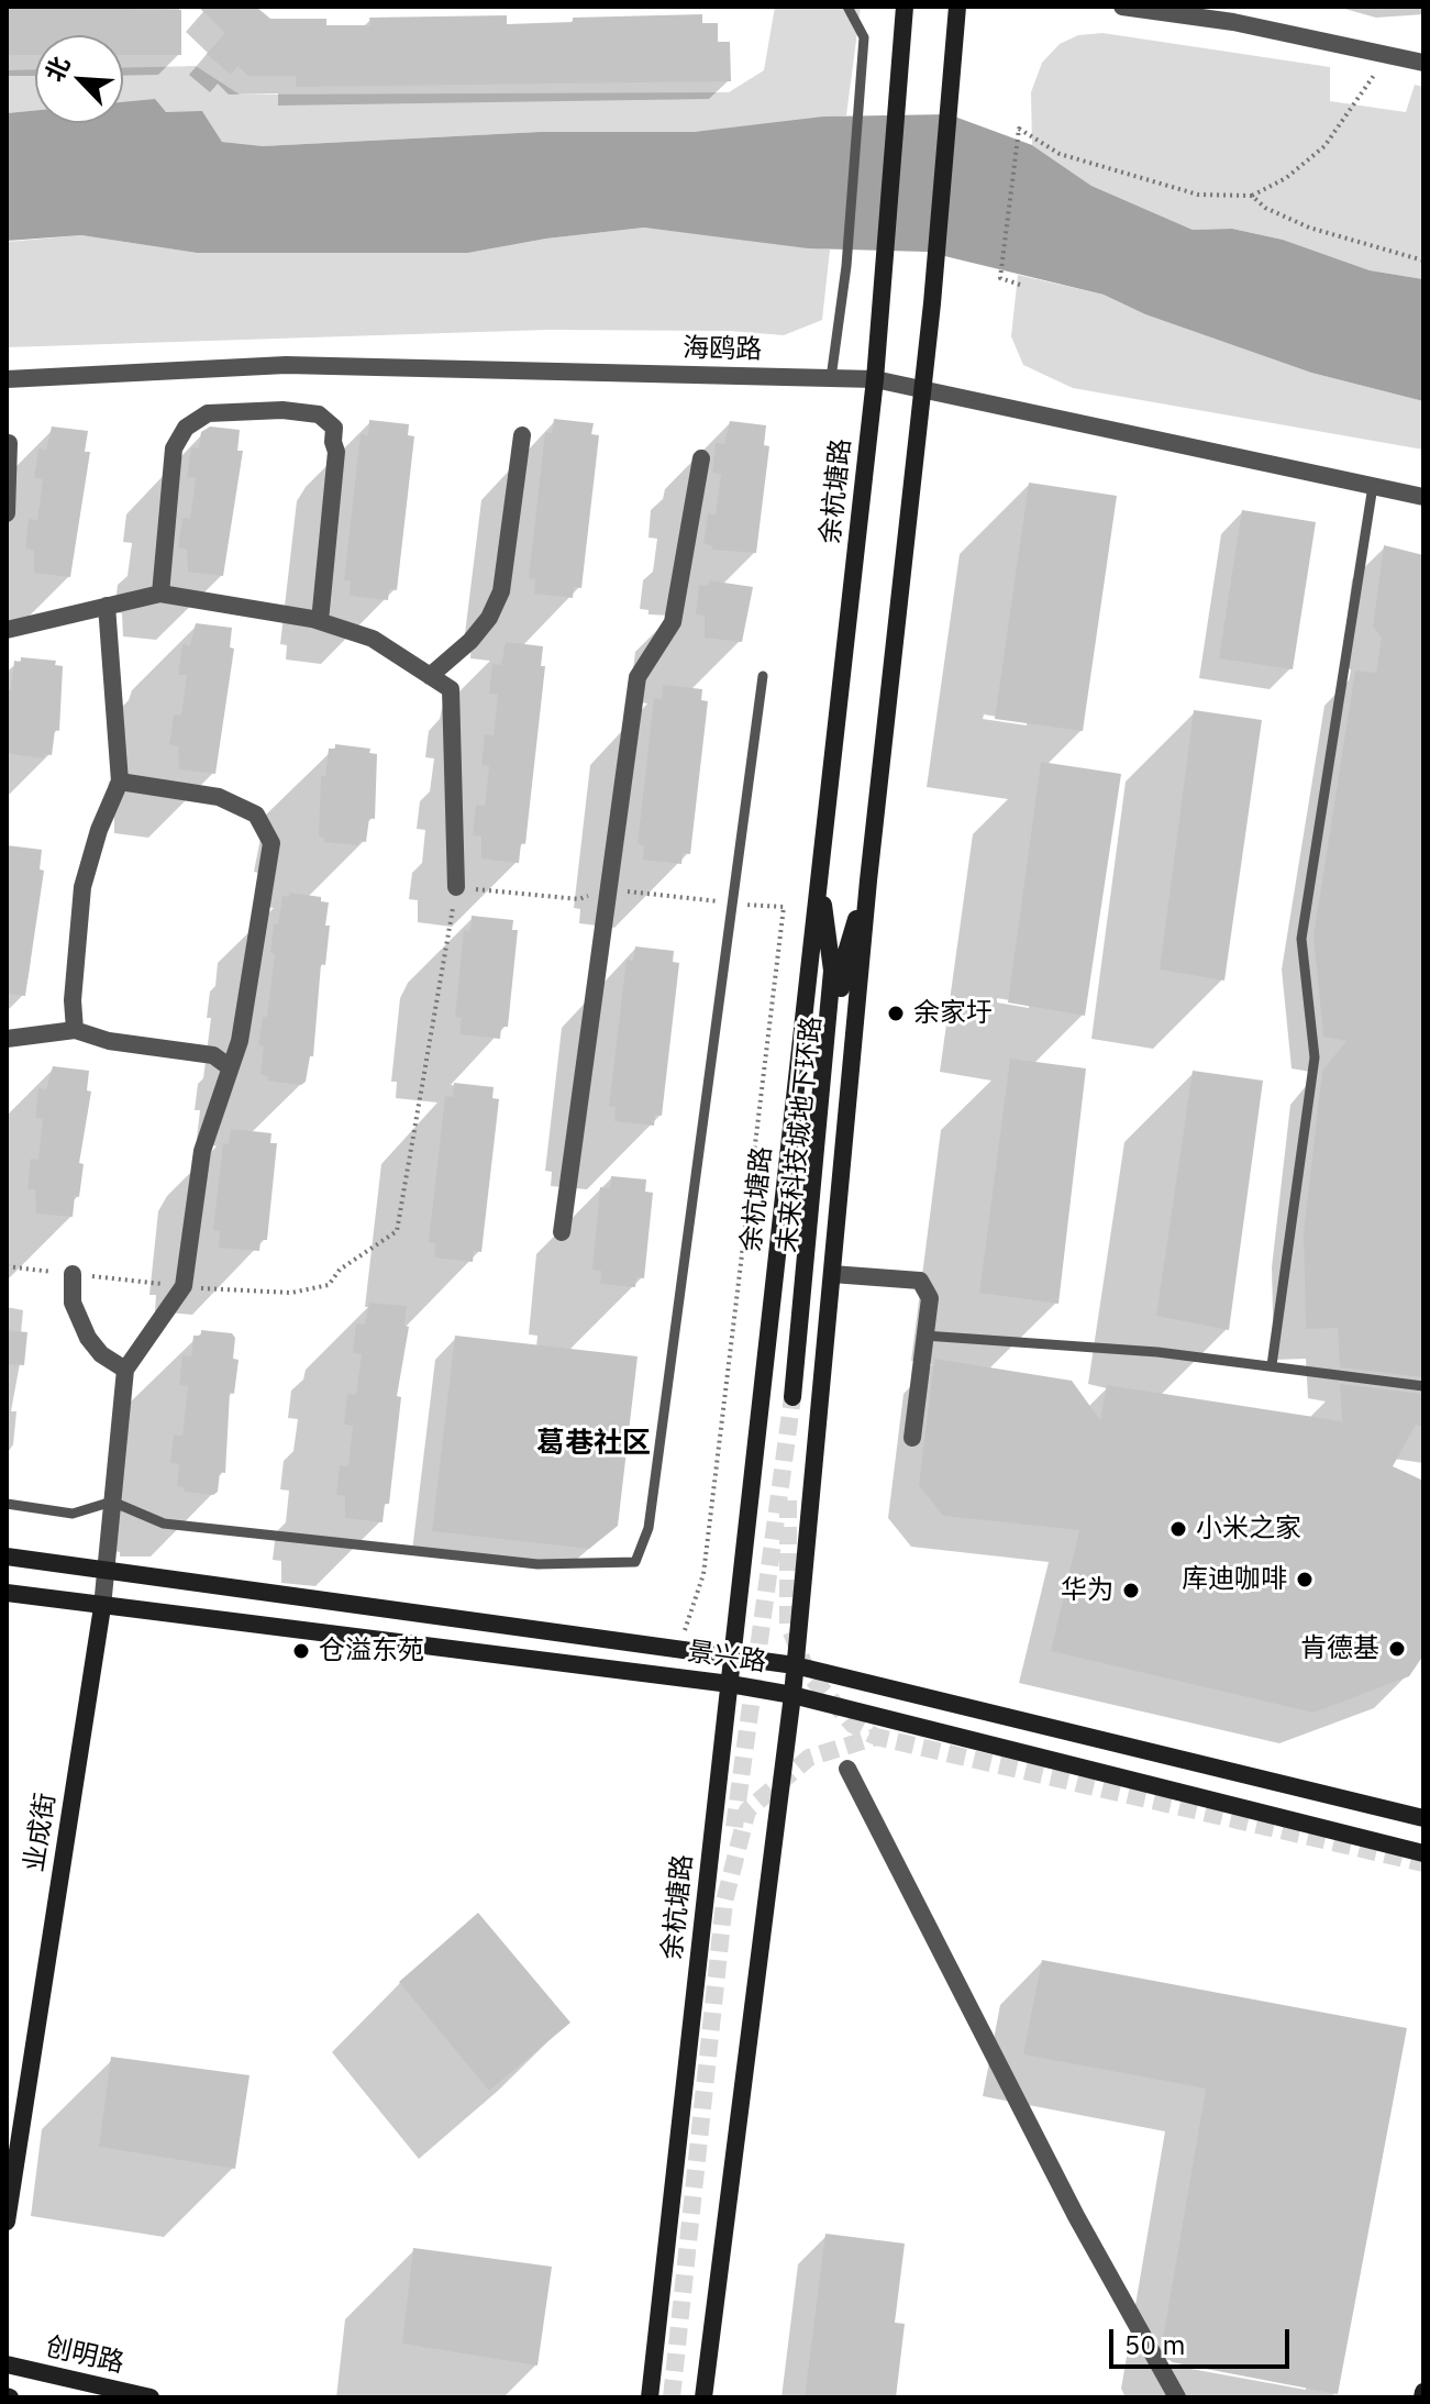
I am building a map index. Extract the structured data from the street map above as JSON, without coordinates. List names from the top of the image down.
{
  "streets": {
    "main road": [
      "余杭塘路",
      "未来科技城地下环路",
      "景兴路",
      "业成街",
      "创明路"
    ],
    "street": ["海鸥路"]
  },
  "crossings": [
    ["海鸥路", "余杭塘路"],
    ["余杭塘路", "未来科技城地下环路"],
    ["余杭塘路", "景兴路"],
    ["景兴路", "业成街"]
  ],
  "districts": ["葛巷社区"],
  "places": [
    "余家圩",
    "小米之家",
    "库迪咖啡",
    "华为",
    "肯德基",
    "仓溢东苑"
  ],
  "scale_bar": "50 m",
  "north": "top left"
}
